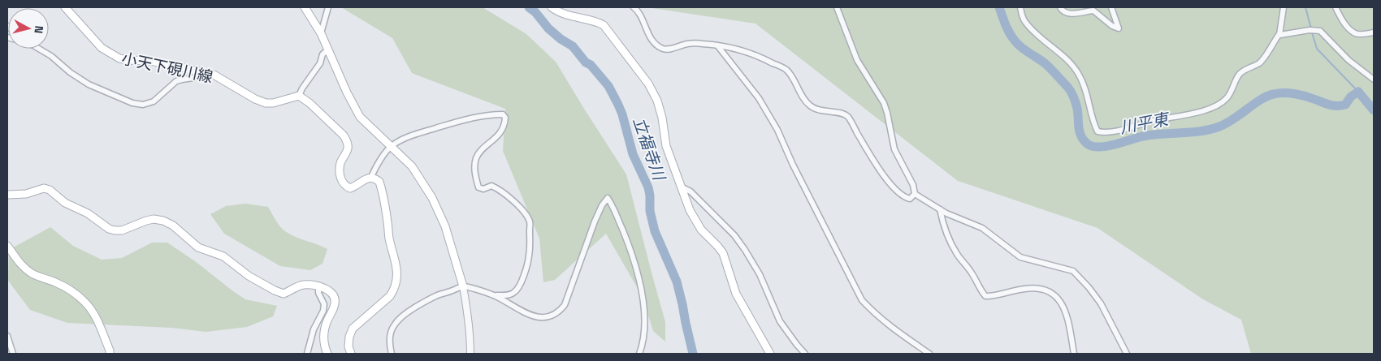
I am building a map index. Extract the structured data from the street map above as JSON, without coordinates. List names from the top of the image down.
{
  "streets": {
    "main road": ["小天下硯川線"]
  },
  "water": ["川平東", "立福寺川"],
  "north": "right"
}
